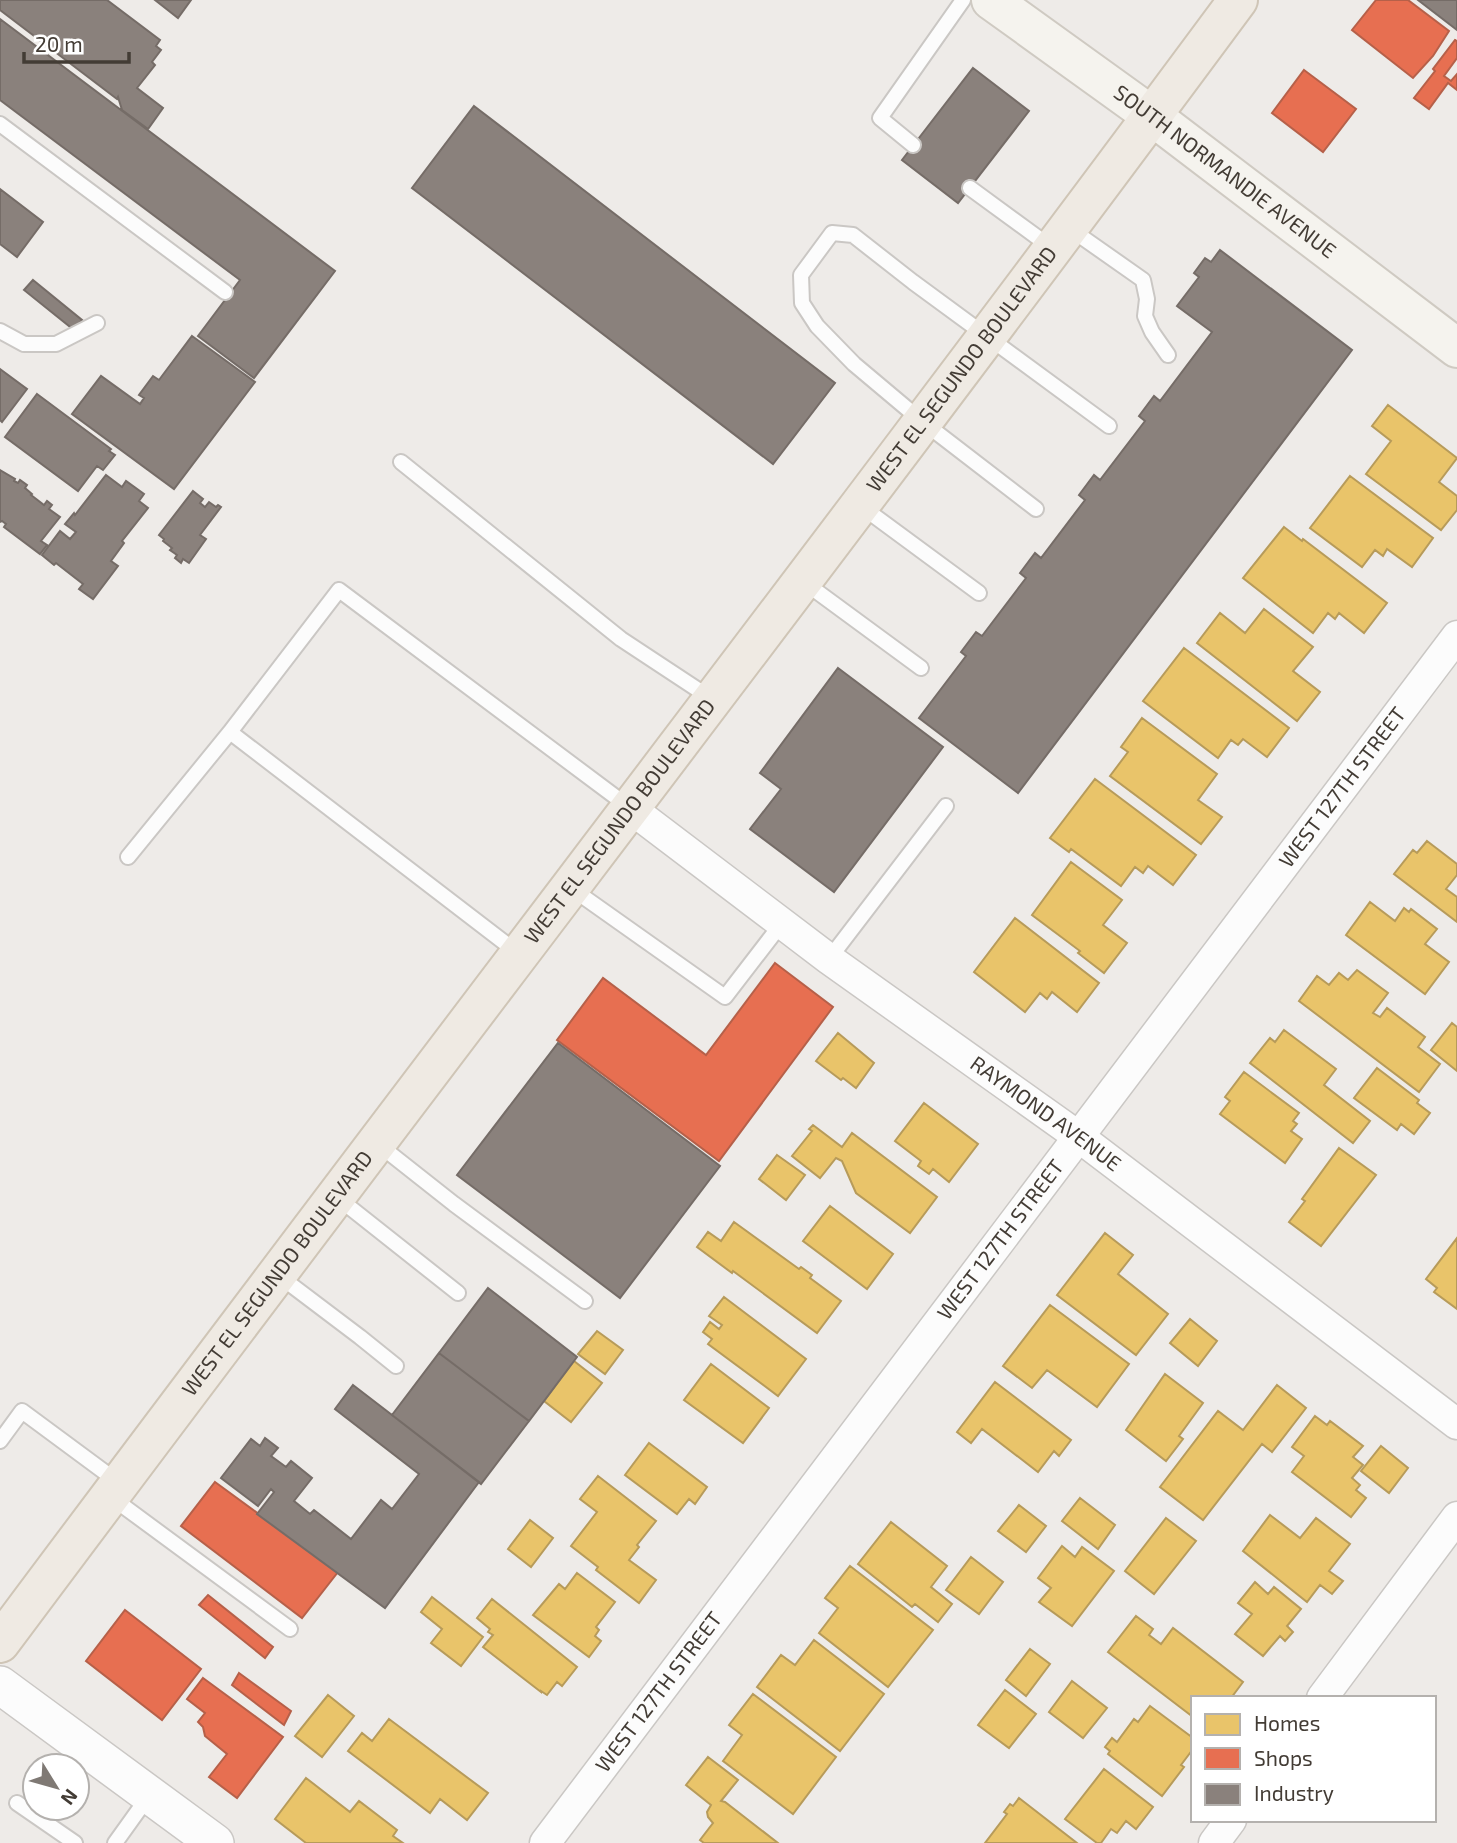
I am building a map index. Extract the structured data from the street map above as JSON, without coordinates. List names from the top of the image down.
{
  "streets": {
    "main road": ["SOUTH NORMANDIE AVENUE", "WEST EL SEGUNDO BOULEVARD"],
    "street": ["WEST 127TH STREET", "RAYMOND AVENUE"]
  },
  "crossings": [
    ["SOUTH NORMANDIE AVENUE", "WEST EL SEGUNDO BOULEVARD"],
    ["WEST EL SEGUNDO BOULEVARD", "RAYMOND AVENUE"],
    ["WEST 127TH STREET", "RAYMOND AVENUE"]
  ],
  "legend": ["Homes", "Shops", "Industry"],
  "scale_bar": "20 m",
  "north": "bottom right"
}
